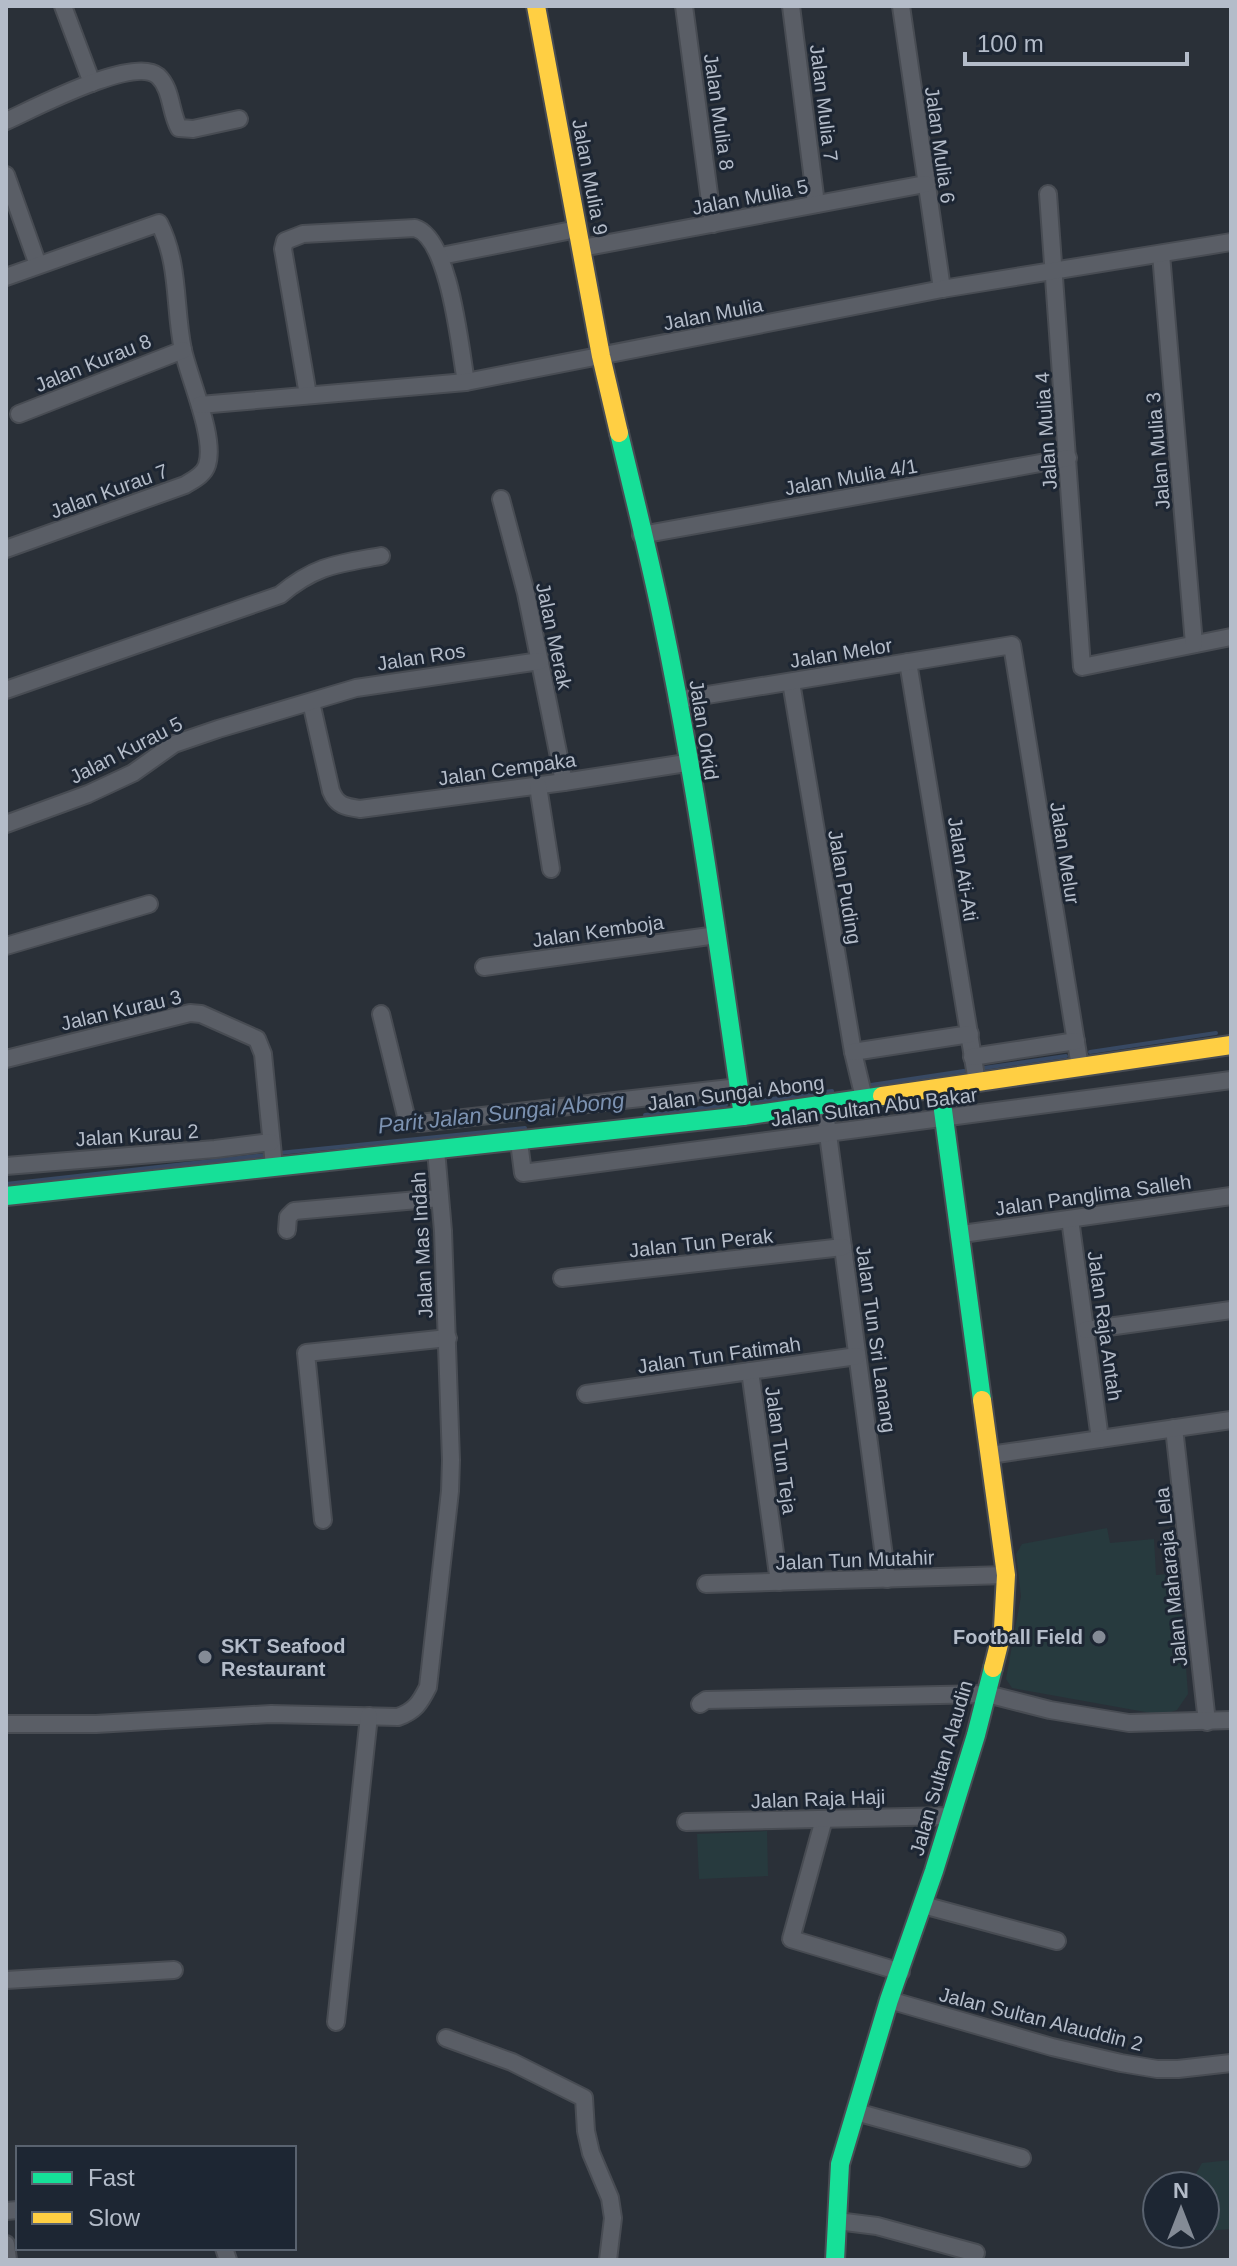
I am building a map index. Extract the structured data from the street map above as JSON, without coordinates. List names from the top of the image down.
{
  "streets": {
    "street": [
      "Jalan Mulia 7",
      "Jalan Mulia 8",
      "Jalan Mulia 6",
      "Jalan Mulia 9",
      "Jalan Mulia 5",
      "Jalan Mulia",
      "Jalan Kurau 8",
      "Jalan Mulia 4",
      "Jalan Mulia 3",
      "Jalan Mulia 4/1",
      "Jalan Kurau 7",
      "Jalan Merak",
      "Jalan Melor",
      "Jalan Ros",
      "Jalan Orkid",
      "Jalan Kurau 5",
      "Jalan Cempaka",
      "Jalan Melur",
      "Jalan Ati-Ati",
      "Jalan Puding",
      "Jalan Kemboja",
      "Jalan Kurau 3",
      "Jalan Sungai Abong",
      "Jalan Sultan Abu Bakar",
      "Jalan Kurau 2",
      "Jalan Panglima Salleh",
      "Jalan Tun Perak",
      "Jalan Mas Indah",
      "Jalan Raja Antah",
      "Jalan Tun Sri Lanang",
      "Jalan Tun Fatimah",
      "Jalan Tun Teja",
      "Jalan Tun Mutahir",
      "Jalan Maharaja Lela",
      "Jalan Sultan Alaudin",
      "Jalan Raja Haji",
      "Jalan Sultan Alauddin 2"
    ]
  },
  "crossings": [
    ["Jalan Mulia 7", "Jalan Mulia 5"],
    ["Jalan Mulia 8", "Jalan Mulia 5"],
    ["Jalan Mulia 6", "Jalan Mulia 5"],
    ["Jalan Mulia 6", "Jalan Mulia"],
    ["Jalan Mulia 9", "Jalan Mulia 5"],
    ["Jalan Mulia 9", "Jalan Mulia"],
    ["Jalan Mulia 9", "Jalan Orkid"],
    ["Jalan Mulia", "Jalan Mulia 4"],
    ["Jalan Mulia", "Jalan Mulia 3"],
    ["Jalan Mulia", "Jalan Kurau 7"],
    ["Jalan Mulia", "Jalan Orkid"],
    ["Jalan Mulia 4", "Jalan Mulia 3"],
    ["Jalan Mulia 4", "Jalan Mulia 4/1"],
    ["Jalan Mulia 4/1", "Jalan Orkid"],
    ["Jalan Merak", "Jalan Ros"],
    ["Jalan Merak", "Jalan Cempaka"],
    ["Jalan Melor", "Jalan Orkid"],
    ["Jalan Melor", "Jalan Melur"],
    ["Jalan Melor", "Jalan Ati-Ati"],
    ["Jalan Melor", "Jalan Puding"],
    ["Jalan Ros", "Jalan Kurau 5"],
    ["Jalan Ros", "Jalan Cempaka"],
    ["Jalan Orkid", "Jalan Cempaka"],
    ["Jalan Orkid", "Jalan Kemboja"],
    ["Jalan Orkid", "Jalan Sungai Abong"],
    ["Jalan Kurau 5", "Jalan Cempaka"],
    ["Jalan Melur", "Jalan Sungai Abong"],
    ["Jalan Ati-Ati", "Jalan Sungai Abong"],
    ["Jalan Puding", "Jalan Sungai Abong"],
    ["Jalan Kurau 3", "Jalan Sungai Abong"],
    ["Jalan Kurau 3", "Jalan Kurau 2"],
    ["Jalan Sungai Abong", "Jalan Sultan Abu Bakar"],
    ["Jalan Sungai Abong", "Jalan Kurau 2"],
    ["Jalan Sungai Abong", "Jalan Mas Indah"],
    ["Jalan Sungai Abong", "Jalan Tun Sri Lanang"],
    ["Jalan Sungai Abong", "Jalan Sultan Alaudin"],
    ["Jalan Sultan Abu Bakar", "Jalan Tun Sri Lanang"],
    ["Jalan Sultan Abu Bakar", "Jalan Sultan Alaudin"],
    ["Jalan Panglima Salleh", "Jalan Raja Antah"],
    ["Jalan Panglima Salleh", "Jalan Sultan Alaudin"],
    ["Jalan Tun Perak", "Jalan Tun Sri Lanang"],
    ["Jalan Tun Sri Lanang", "Jalan Tun Fatimah"],
    ["Jalan Tun Sri Lanang", "Jalan Tun Mutahir"],
    ["Jalan Tun Fatimah", "Jalan Tun Teja"],
    ["Jalan Tun Teja", "Jalan Tun Mutahir"],
    ["Jalan Tun Mutahir", "Jalan Sultan Alaudin"],
    ["Jalan Sultan Alaudin", "Jalan Raja Haji"],
    ["Jalan Sultan Alaudin", "Jalan Sultan Alauddin 2"]
  ],
  "water": ["Parit Jalan Sungai Abong"],
  "places": ["Football Field", "SKT Seafood Restaurant"],
  "legend": ["Fast", "Slow"],
  "scale_bar": "100 m",
  "north": "top"
}
